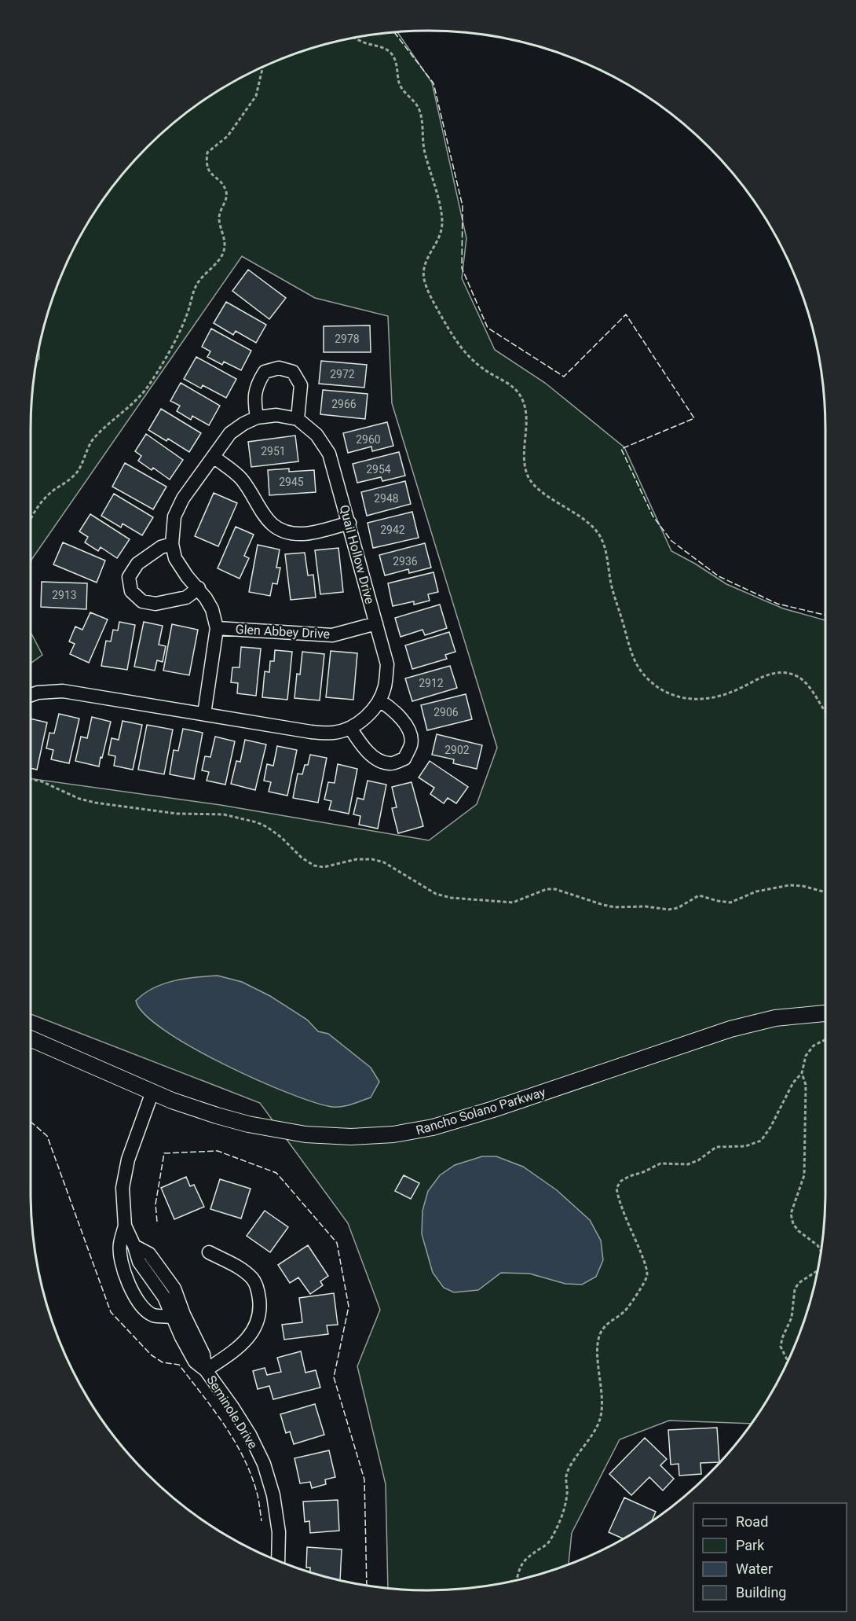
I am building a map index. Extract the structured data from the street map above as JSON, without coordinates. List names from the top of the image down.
{
  "streets": {
    "street": [
      "Quail Hollow Drive",
      "Glen Abbey Drive",
      "Rancho Solano Parkway",
      "Seminole Drive"
    ]
  },
  "crossings": [
    ["Quail Hollow Drive", "Glen Abbey Drive"],
    ["Rancho Solano Parkway", "Seminole Drive"]
  ],
  "house_numbers": [
    "2978",
    "2972",
    "2966",
    "2960",
    "2951",
    "2954",
    "2945",
    "2948",
    "2942",
    "2936",
    "2913",
    "2912",
    "2906",
    "2902"
  ],
  "legend": [
    "Road",
    "Park",
    "Water",
    "Building"
  ]
}
